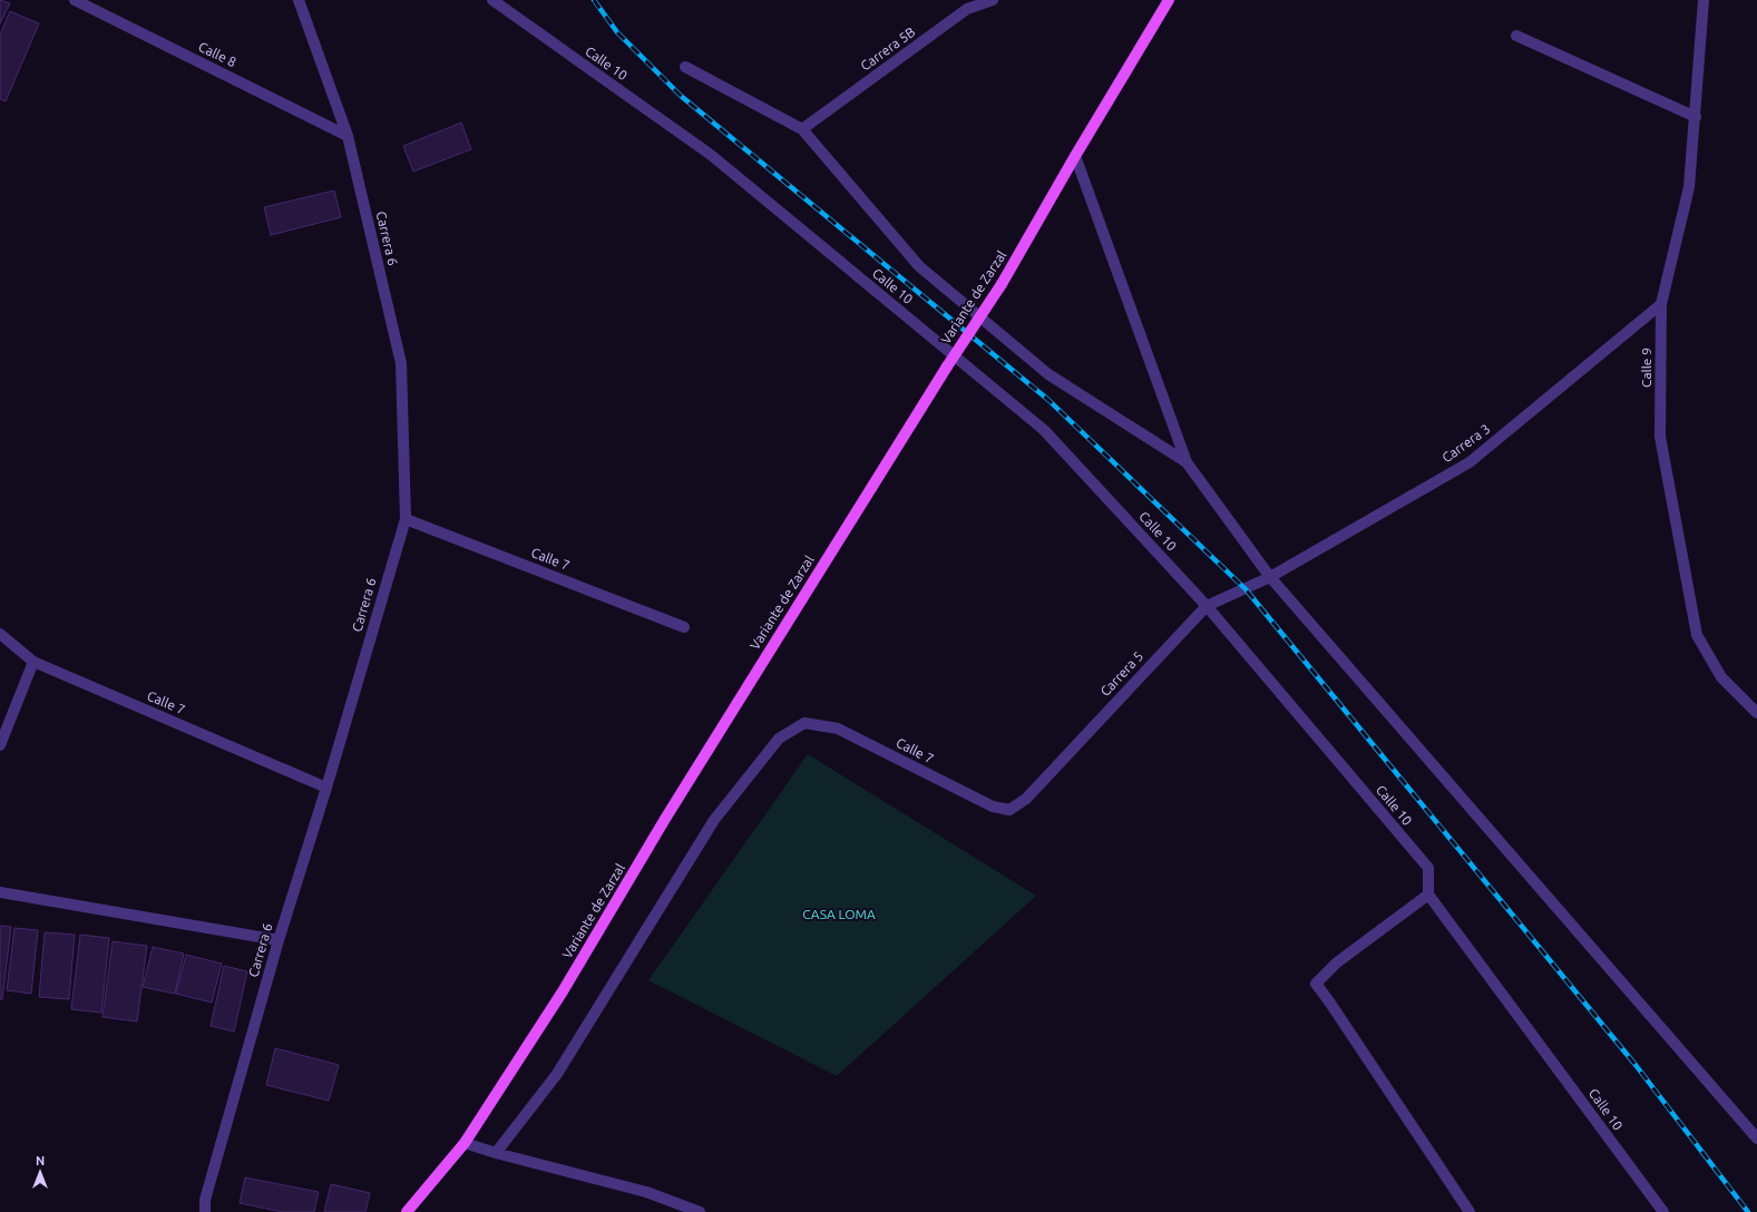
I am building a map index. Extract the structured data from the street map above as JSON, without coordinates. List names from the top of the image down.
{
  "streets": {
    "main road": ["Variante de Zarzal"],
    "street": [
      "Carrera 5B",
      "Calle 8",
      "Calle 10",
      "Carrera 6",
      "Calle 9",
      "Carrera 3",
      "Calle 7",
      "Carrera 5"
    ]
  },
  "crossings": [
    ["Calle 8", "Carrera 6"],
    ["Calle 10", "Carrera 5"],
    ["Carrera 6", "Calle 7"],
    ["Calle 9", "Carrera 3"],
    ["Carrera 3", "Carrera 5"],
    ["Calle 7", "Carrera 5"]
  ],
  "parks": ["CASA LOMA"],
  "north": "top"
}
